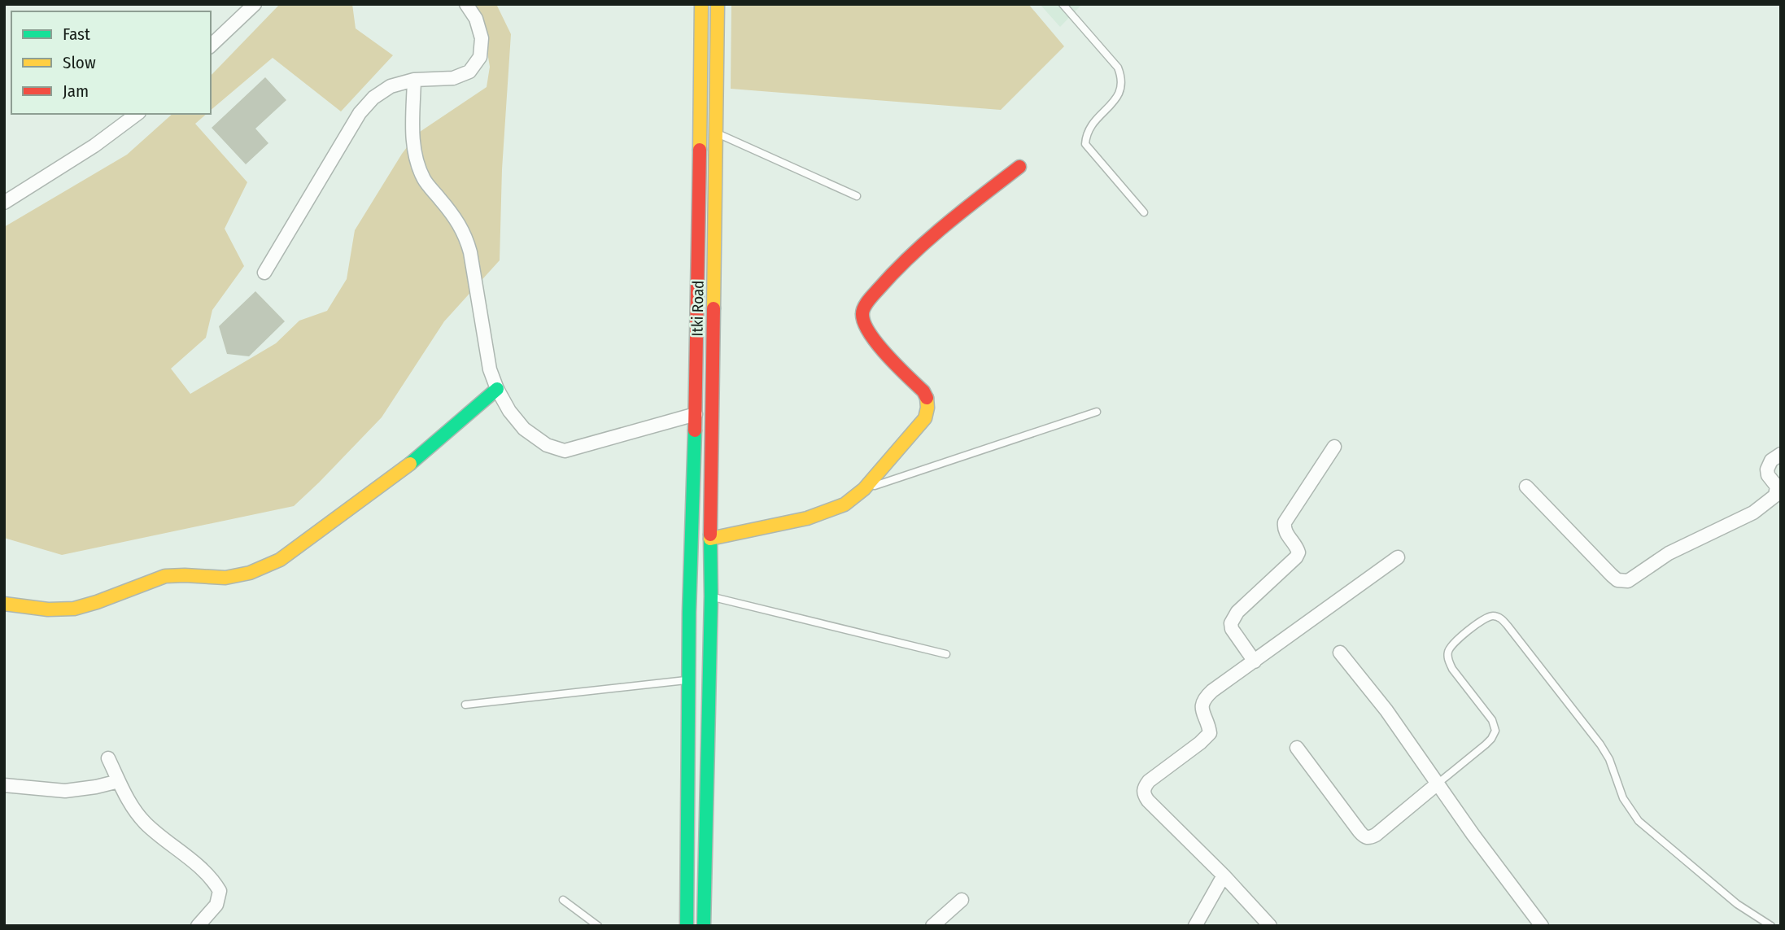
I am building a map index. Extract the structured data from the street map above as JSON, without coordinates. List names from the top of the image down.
{
  "streets": {
    "main road": ["Itki Road"]
  },
  "legend": ["Fast", "Slow", "Jam"]
}
